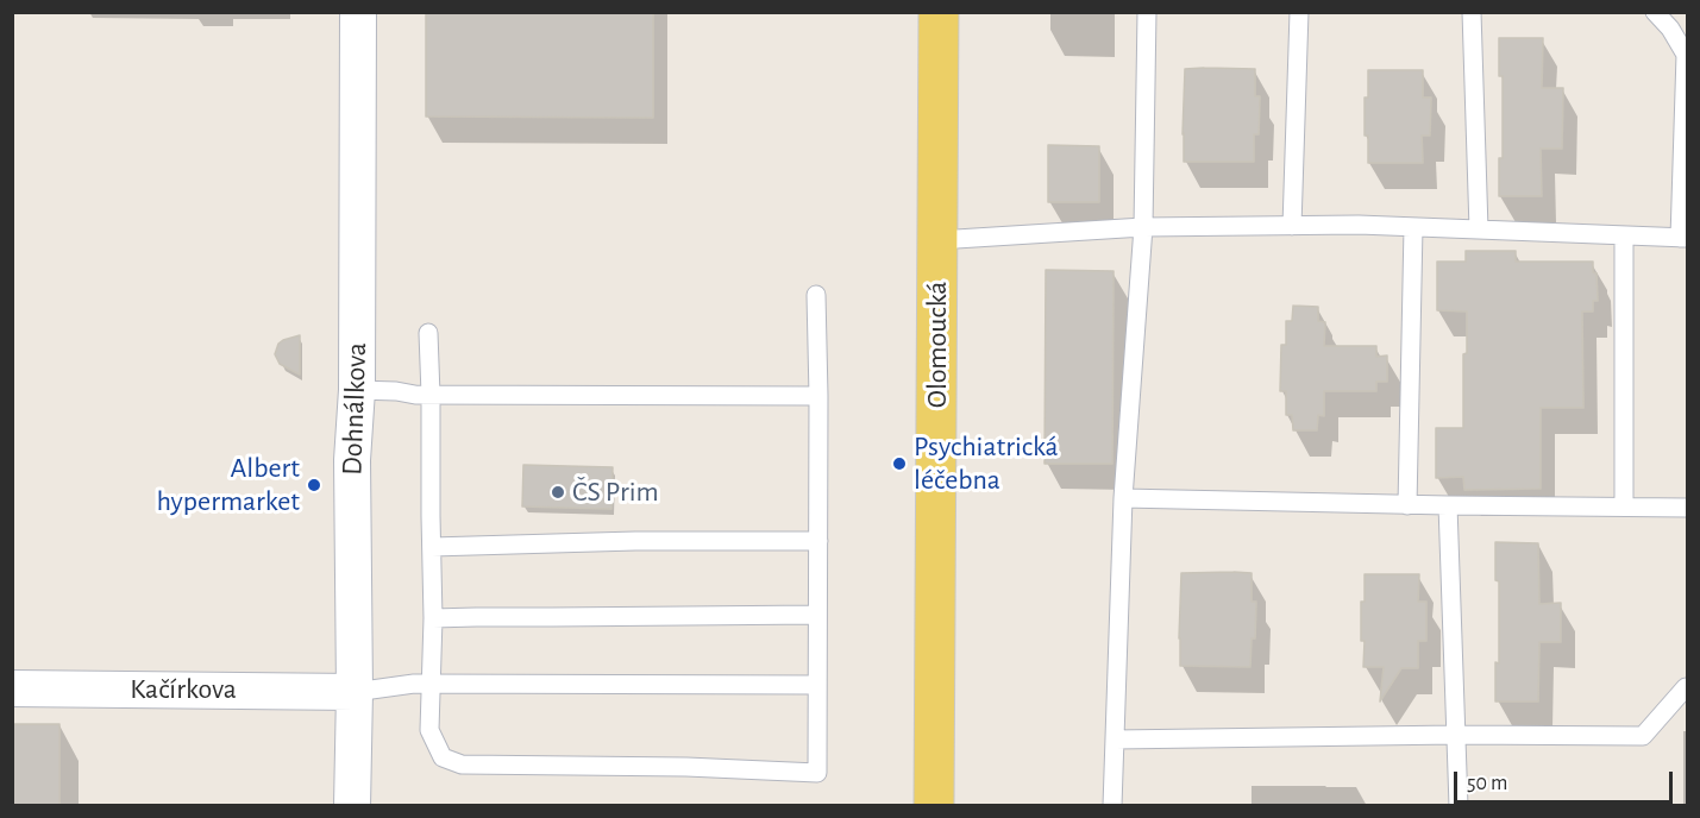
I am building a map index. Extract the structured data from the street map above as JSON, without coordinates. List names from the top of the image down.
{
  "streets": {
    "main road": ["Olomoucká"],
    "street": ["Dohnálkova", "Kačírkova"]
  },
  "crossings": [
    ["Dohnálkova", "Kačírkova"]
  ],
  "places": ["Psychiatrická léčebna", "Albert hypermarket", "ČS Prim"],
  "scale_bar": "50 m"
}
